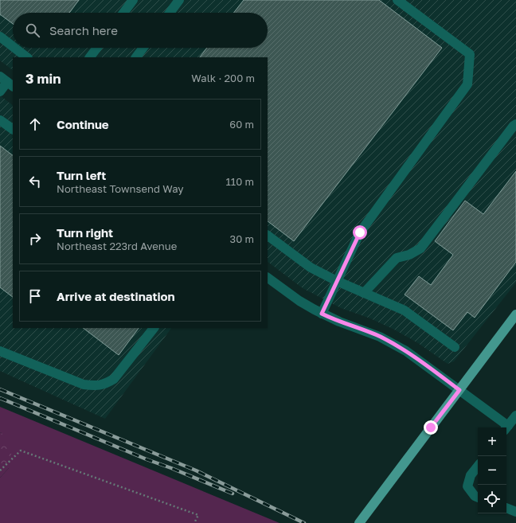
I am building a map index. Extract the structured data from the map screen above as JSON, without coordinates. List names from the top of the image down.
{
  "page": {
    "search": "Search here",
    "heading": ["3 min", "Walk · 200 m"],
    "list": [
      ["Continue", "60 m"],
      ["Turn left", "Northeast Townsend Way", "110 m"],
      ["Turn right", "Northeast 223rd Avenue", "30 m"],
      "Arrive at destination"
    ],
    "map_buttons": ["+", "−"]
  }
}
